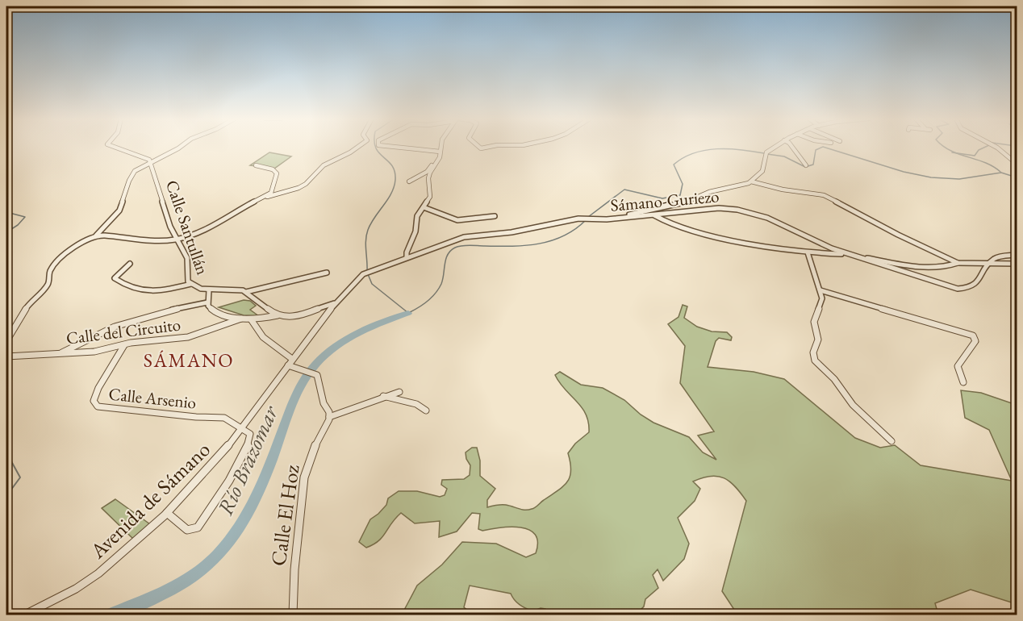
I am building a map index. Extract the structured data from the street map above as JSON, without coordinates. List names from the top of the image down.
{
  "streets": {
    "street": [
      "Sámano-Guriezo",
      "Calle Santullán",
      "Calle del Circuito",
      "Calle Arsenio",
      "Avenida de Sámano",
      "Calle El Hoz"
    ]
  },
  "crossings": [
    ["Sámano-Guriezo", "Avenida de Sámano"],
    ["Calle del Circuito", "Calle Arsenio"],
    ["Calle Arsenio", "Avenida de Sámano"]
  ],
  "districts": ["SÁMANO"],
  "water": ["Río Brazomar"]
}
